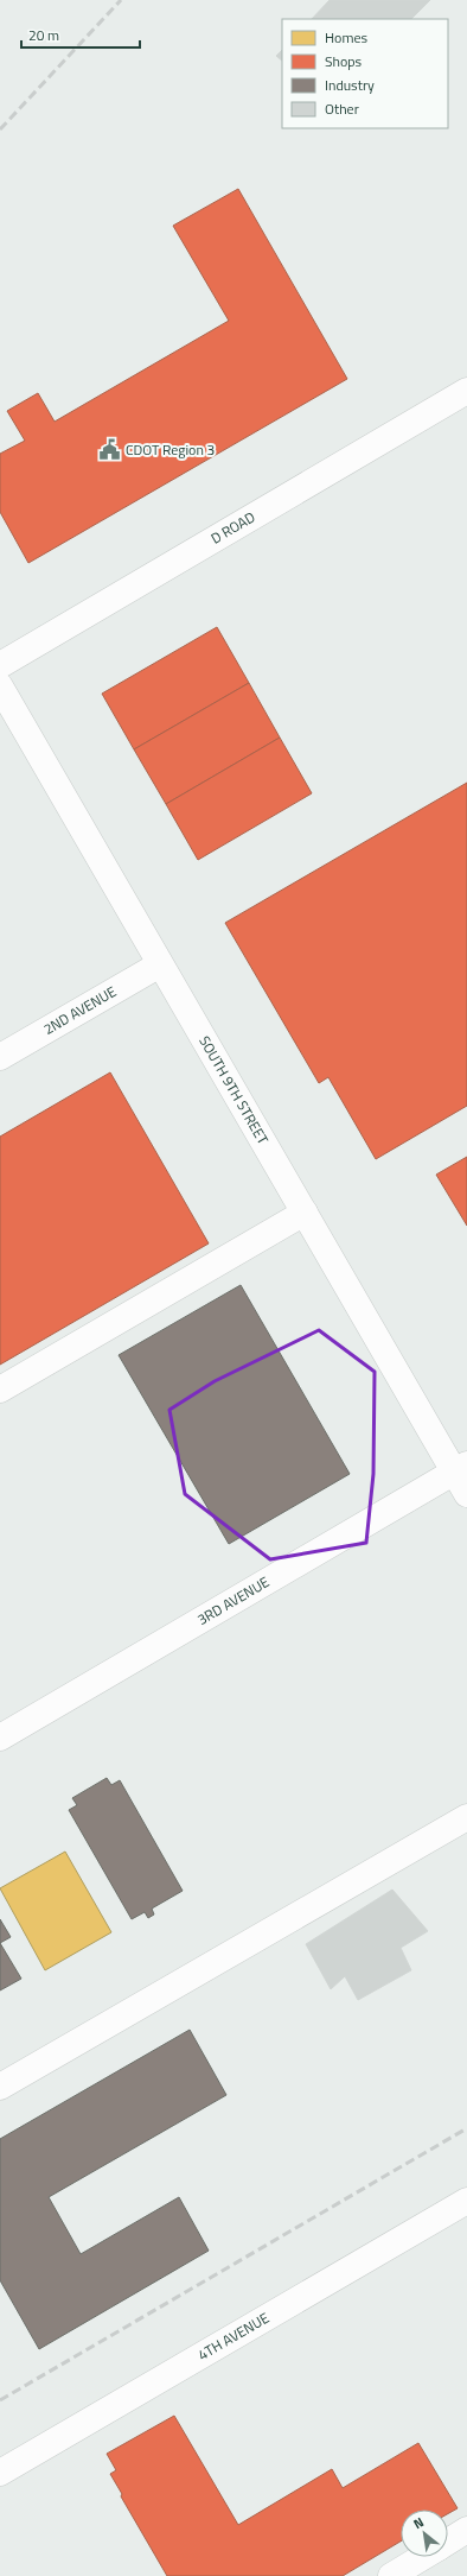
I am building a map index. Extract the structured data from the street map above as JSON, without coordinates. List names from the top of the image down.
{
  "streets": {
    "street": [
      "D ROAD",
      "2ND AVENUE",
      "SOUTH 9TH STREET",
      "3RD AVENUE",
      "4TH AVENUE"
    ]
  },
  "crossings": [
    ["2ND AVENUE", "SOUTH 9TH STREET"],
    ["SOUTH 9TH STREET", "3RD AVENUE"]
  ],
  "places": {
    "public building": ["CDOT Region 3"]
  },
  "legend": [
    "Homes",
    "Shops",
    "Industry",
    "Other"
  ],
  "scale_bar": "20 m",
  "north": "top left"
}
